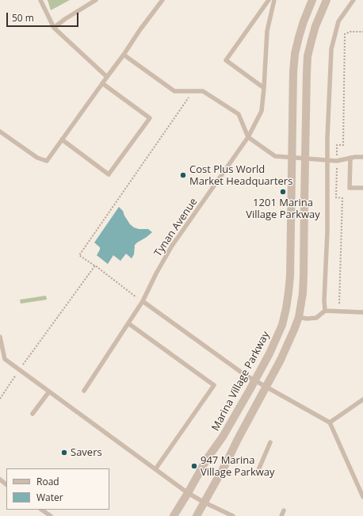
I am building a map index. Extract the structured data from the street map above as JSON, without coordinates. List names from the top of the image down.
{
  "streets": {
    "street": ["Marina Village Parkway"],
    "lane": ["Tynan Avenue"]
  },
  "places": [
    "Cost Plus World Market Headquarters",
    "1201 Marina Village Parkway",
    "Savers",
    "947 Marina Village Parkway"
  ],
  "legend": ["Road", "Water"],
  "scale_bar": "50 m"
}
